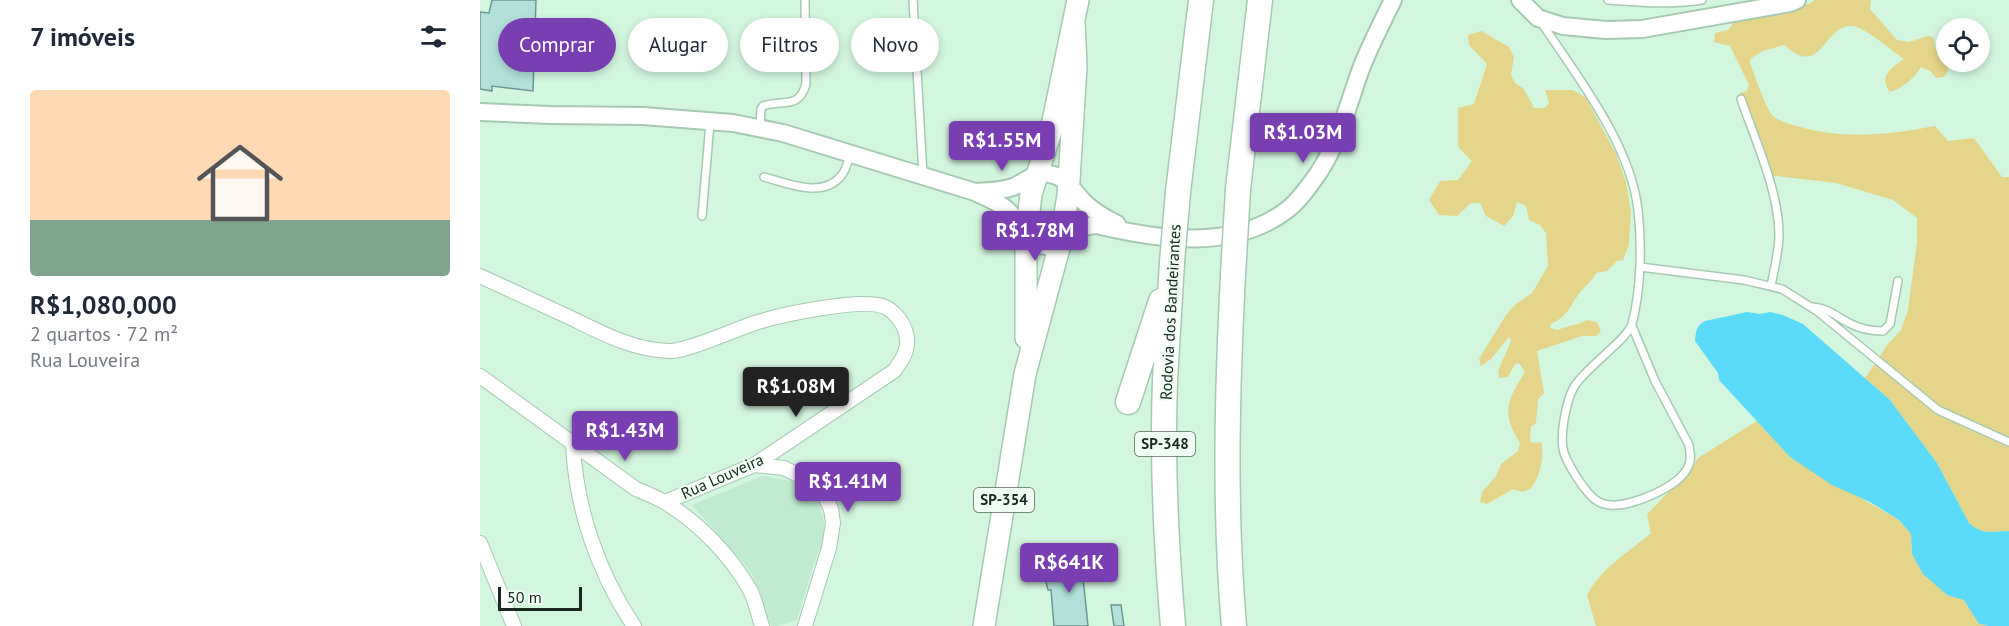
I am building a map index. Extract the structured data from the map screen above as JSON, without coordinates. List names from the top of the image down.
{
  "streets": {
    "highway": ["Rodovia dos Bandeirantes", "SP-348"],
    "main road": ["SP-354"],
    "street": ["Rua Louveira"]
  },
  "scale_bar": "50 m",
  "page": {
    "heading": "7 imóveis",
    "chip": [
      "Comprar",
      "Alugar",
      "Filtros",
      "Novo"
    ],
    "list": [
      {
        "name": "R$1,080,000",
        "note": "2 quartos · 72 m² · Rua Louveira"
      }
    ],
    "price": [
      "R$1.03M",
      "R$1.55M",
      "R$1.78M",
      "R$1.08M",
      "R$1.43M",
      "R$1.41M",
      "R$641K"
    ],
    "scale": "50 m"
  }
}
